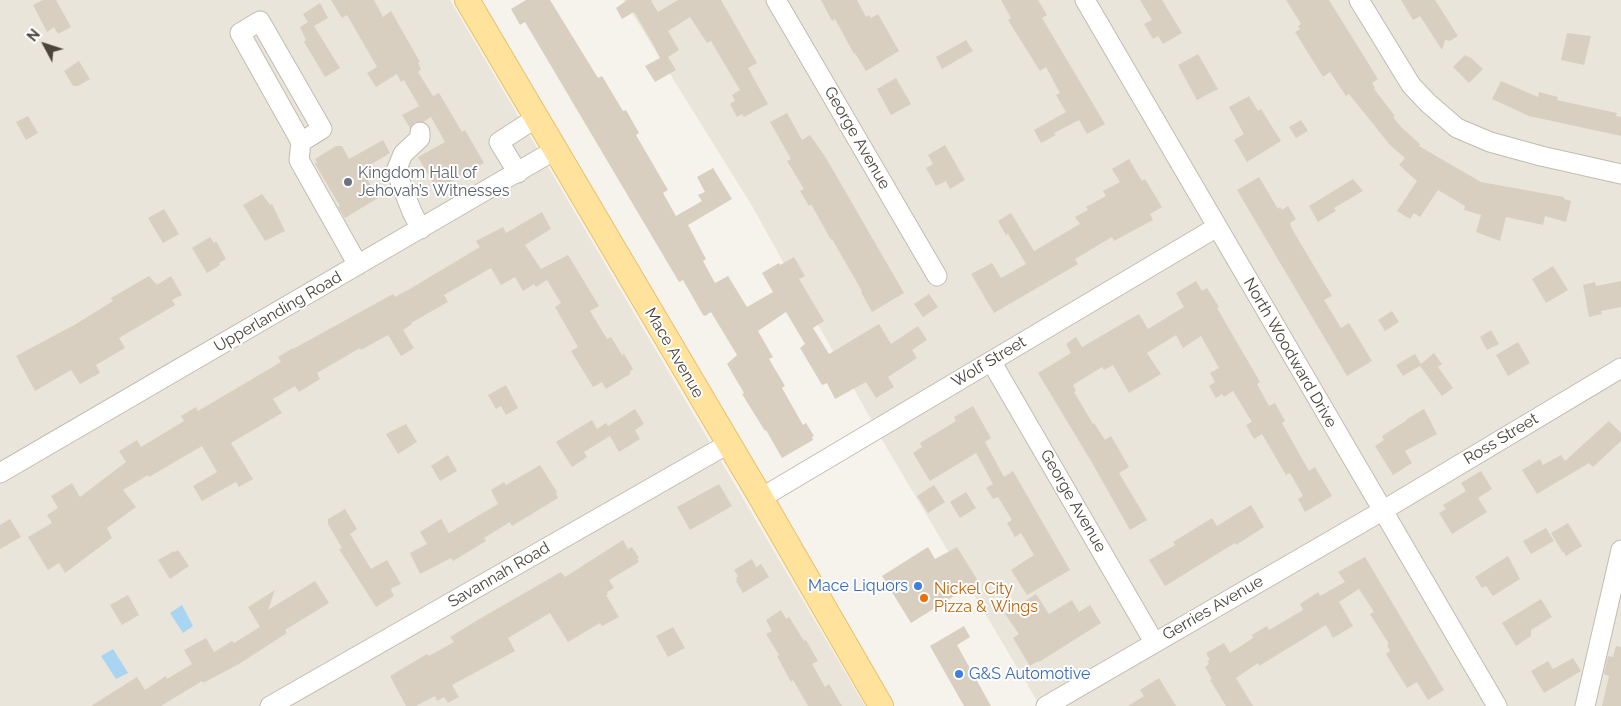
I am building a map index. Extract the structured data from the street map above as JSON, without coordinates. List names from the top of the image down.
{
  "streets": {
    "main road": ["Mace Avenue"],
    "street": [
      "George Avenue",
      "Upperlanding Road",
      "North Woodward Drive",
      "Wolf Street",
      "Ross Street",
      "Savannah Road",
      "Gerries Avenue"
    ]
  },
  "crossings": [
    ["George Avenue", "Wolf Street"],
    ["George Avenue", "Gerries Avenue"],
    ["Upperlanding Road", "Mace Avenue"],
    ["Mace Avenue", "Wolf Street"],
    ["Mace Avenue", "Savannah Road"],
    ["North Woodward Drive", "Wolf Street"],
    ["North Woodward Drive", "Ross Street"],
    ["North Woodward Drive", "Gerries Avenue"],
    ["Ross Street", "Gerries Avenue"]
  ],
  "places": [
    "Kingdom Hall of Jehovah’s Witnesses",
    "Mace Liquors",
    "Nickel City Pizza & Wings",
    "G&S Automotive"
  ],
  "north": "top left"
}
